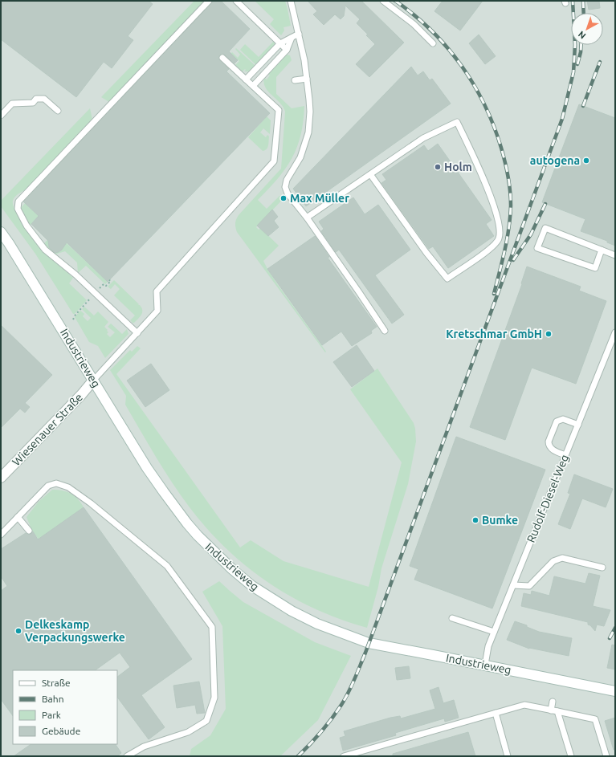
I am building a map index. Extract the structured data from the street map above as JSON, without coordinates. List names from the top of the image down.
{
  "streets": {
    "street": ["Industrieweg", "Wiesenauer Straße"],
    "lane": ["Rudolf-Diesel-Weg"]
  },
  "crossings": [
    ["Industrieweg", "Wiesenauer Straße"],
    ["Industrieweg", "Rudolf-Diesel-Weg"]
  ],
  "places": [
    "autogena",
    "Holm",
    "Max Müller",
    "Kretschmar GmbH",
    "Bumke",
    "Delkeskamp Verpackungswerke"
  ],
  "legend": [
    "Straße",
    "Bahn",
    "Park",
    "Gebäude"
  ],
  "north": "bottom left"
}
